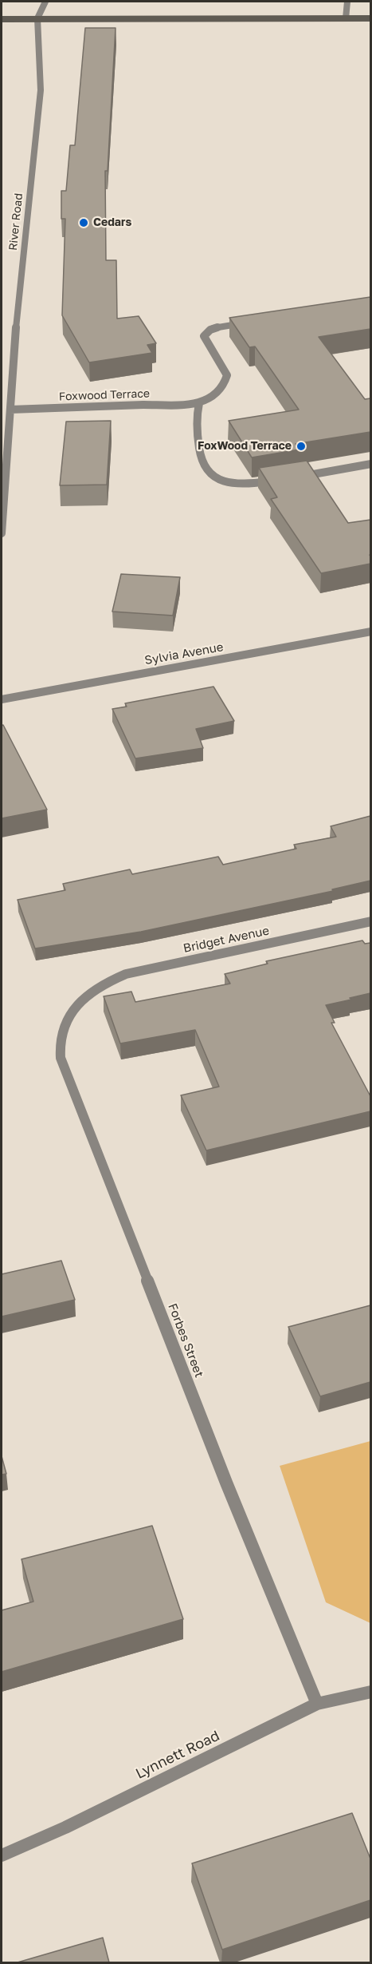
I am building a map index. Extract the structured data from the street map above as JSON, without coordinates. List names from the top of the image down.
{
  "streets": {
    "street": [
      "River Road",
      "Foxwood Terrace",
      "Sylvia Avenue",
      "Bridget Avenue",
      "Forbes Street",
      "Lynnett Road"
    ]
  },
  "crossings": [
    ["River Road", "Foxwood Terrace"],
    ["Bridget Avenue", "Forbes Street"],
    ["Forbes Street", "Lynnett Road"]
  ],
  "places": ["Cedars", "FoxWood Terrace"]
}
